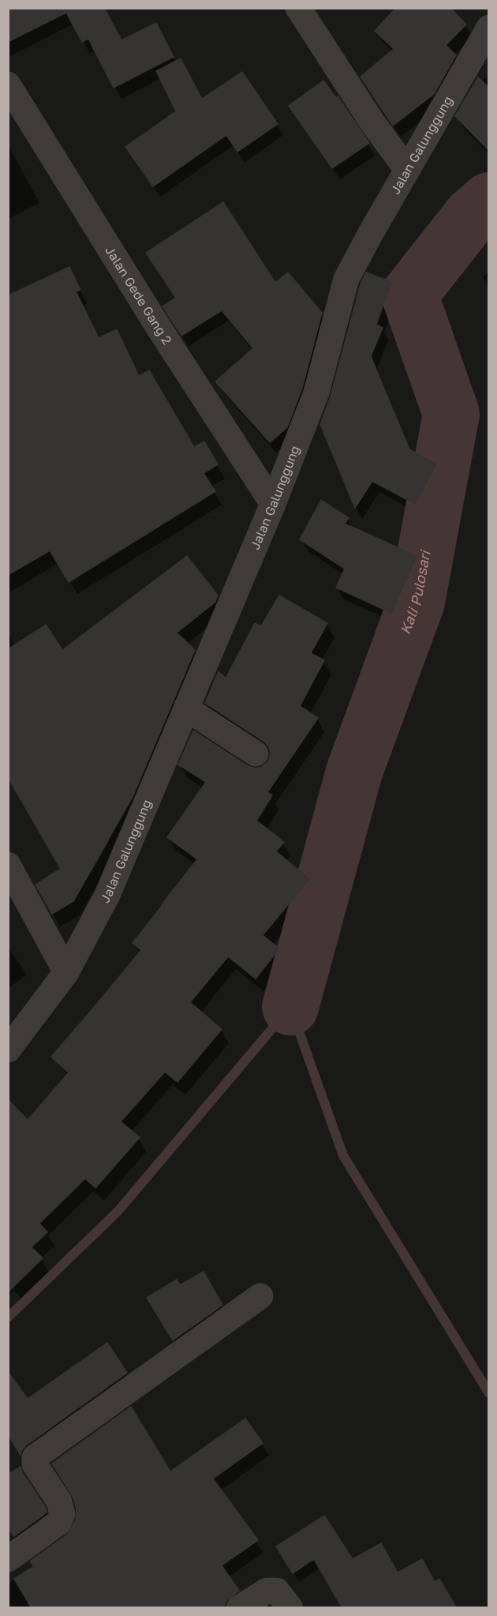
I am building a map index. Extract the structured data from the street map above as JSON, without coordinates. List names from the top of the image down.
{
  "streets": {
    "street": ["Jalan Galunggung", "Jalan Gede Gang 2"]
  },
  "crossings": [
    ["Jalan Galunggung", "Jalan Gede Gang 2"]
  ],
  "water": ["Kali Pulosari"]
}
